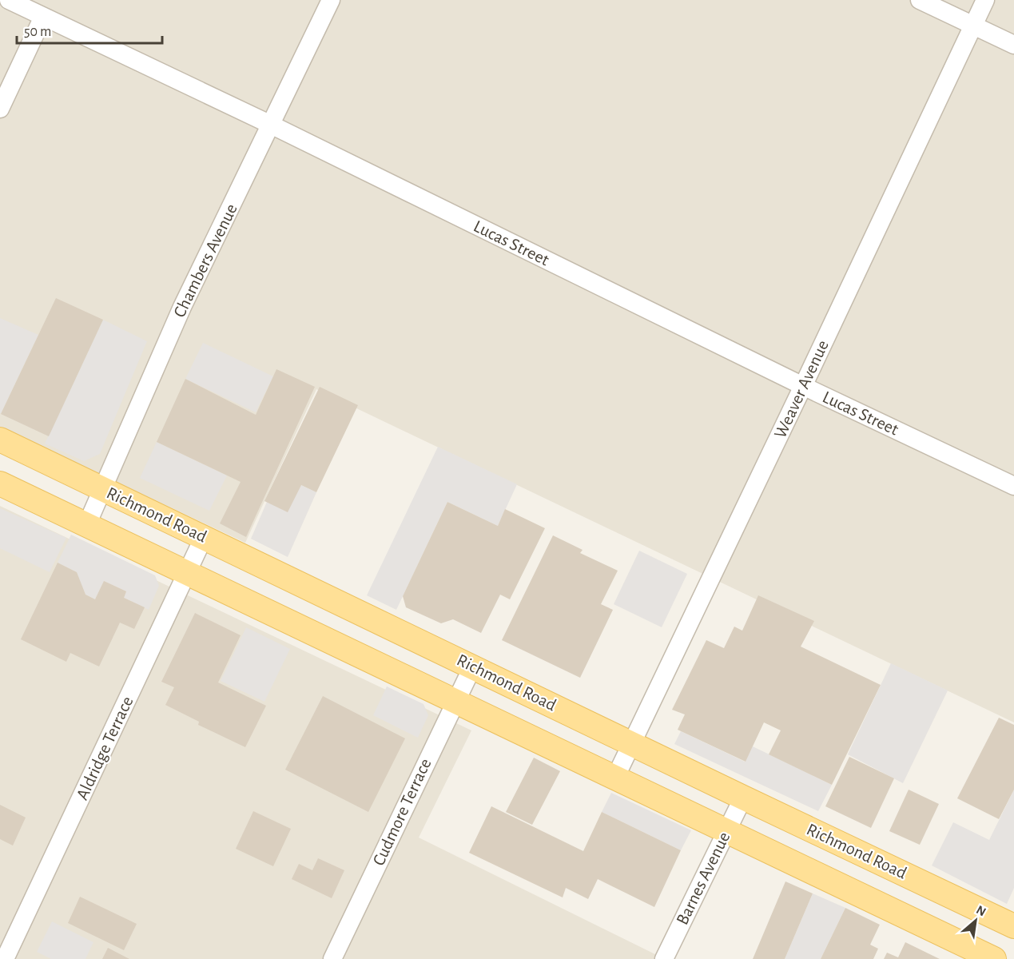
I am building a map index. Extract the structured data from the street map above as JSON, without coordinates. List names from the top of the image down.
{
  "streets": {
    "main road": ["Richmond Road"],
    "street": [
      "Lucas Street",
      "Chambers Avenue",
      "Weaver Avenue",
      "Aldridge Terrace",
      "Cudmore Terrace",
      "Barnes Avenue"
    ]
  },
  "crossings": [
    ["Lucas Street", "Chambers Avenue"],
    ["Lucas Street", "Weaver Avenue"],
    ["Chambers Avenue", "Richmond Road"],
    ["Weaver Avenue", "Richmond Road"],
    ["Richmond Road", "Aldridge Terrace"],
    ["Richmond Road", "Cudmore Terrace"],
    ["Richmond Road", "Barnes Avenue"]
  ],
  "scale_bar": "50 m",
  "north": "top right"
}
